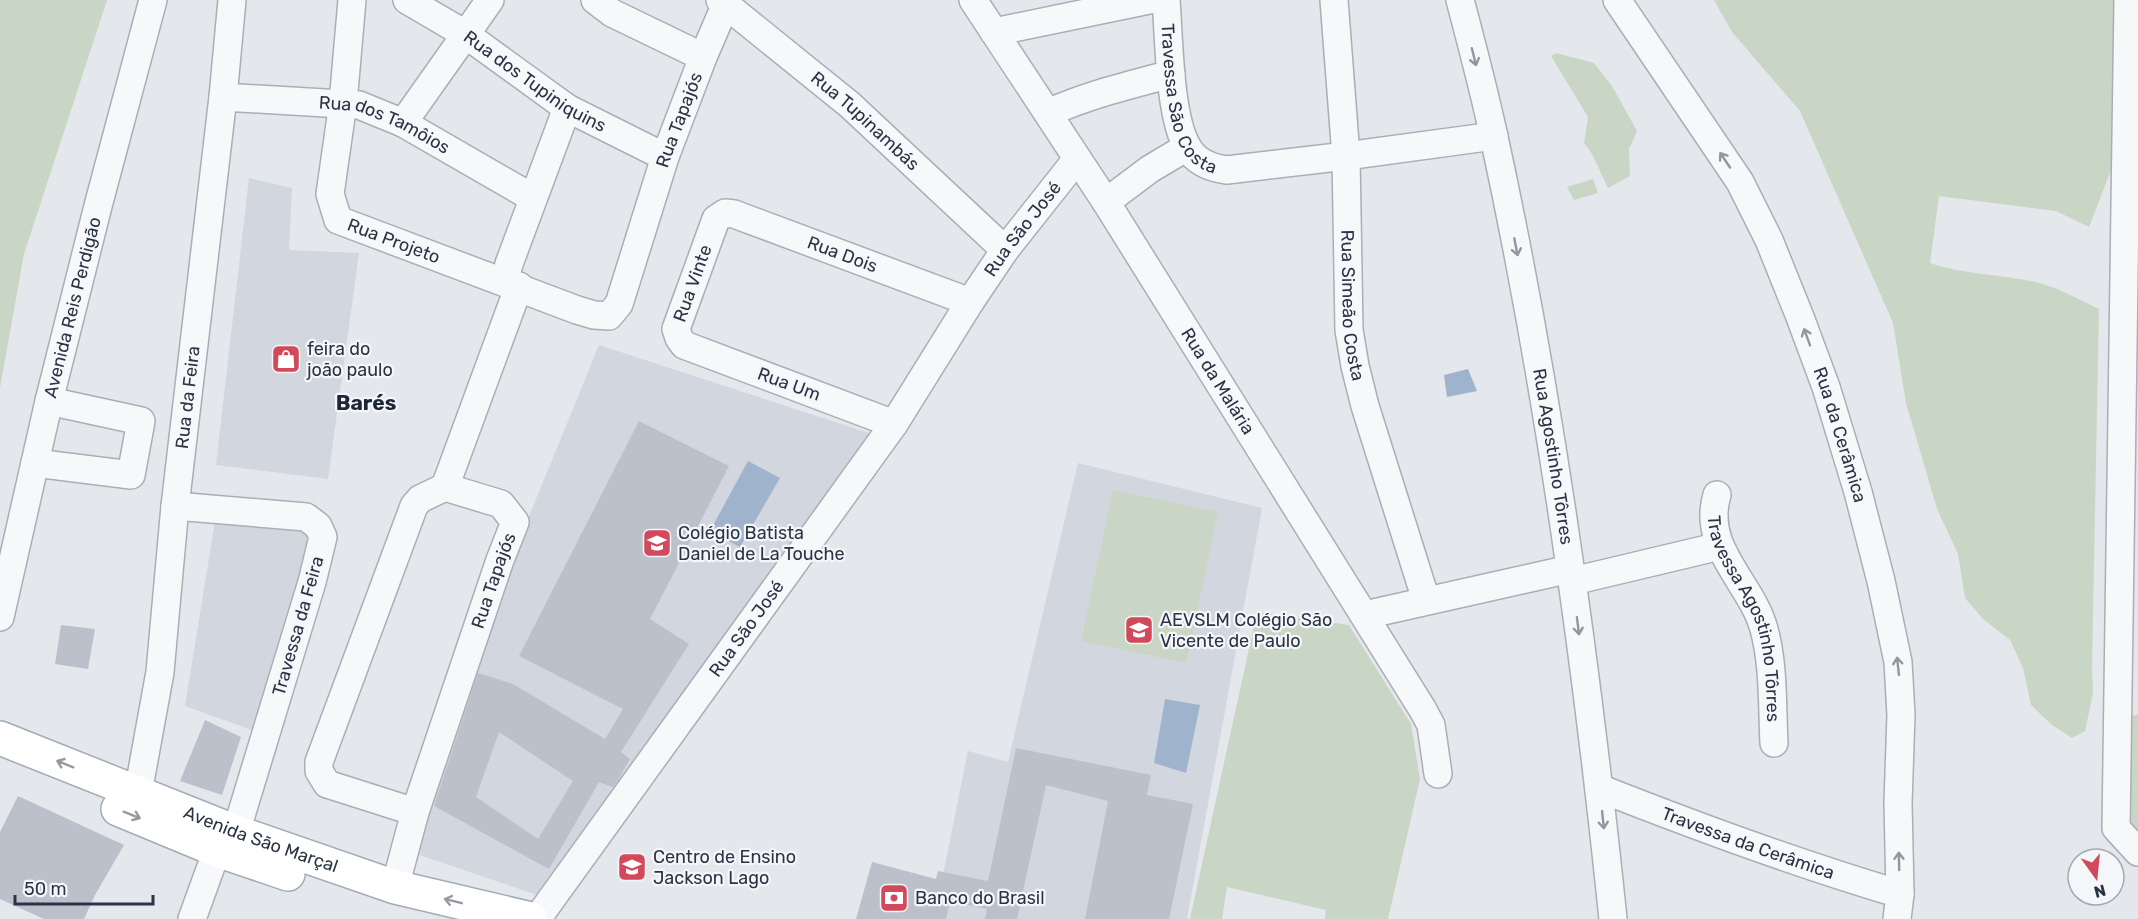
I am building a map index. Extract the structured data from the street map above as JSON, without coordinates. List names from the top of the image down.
{
  "streets": {
    "main road": ["Avenida São Marçal"],
    "street": [
      "Rua dos Tupiniquins",
      "Travessa São Costa",
      "Rua Tapajós",
      "Rua Tupinambás",
      "Rua dos Tamôios",
      "Rua São José",
      "Rua Projeto",
      "Rua Dois",
      "Rua Vinte",
      "Rua Simeão Costa",
      "Avenida Reis Perdigão",
      "Rua da Malária",
      "Rua Um",
      "Rua da Feira",
      "Rua da Cerâmica",
      "Rua Agostinho Tôrres",
      "Travessa Agostinho Tôrres",
      "Travessa da Feira",
      "Travessa da Cerâmica"
    ]
  },
  "crossings": [
    ["Rua dos Tupiniquins", "Rua Tapajós"],
    ["Travessa São Costa", "Rua Simeão Costa"],
    ["Rua Tapajós", "Rua Tupinambás"],
    ["Rua Tapajós", "Rua Projeto"],
    ["Rua Tapajós", "Avenida São Marçal"],
    ["Rua Tupinambás", "Rua São José"],
    ["Rua dos Tamôios", "Rua Projeto"],
    ["Rua dos Tamôios", "Rua da Feira"],
    ["Rua São José", "Rua Dois"],
    ["Rua São José", "Rua da Malária"],
    ["Rua São José", "Rua Um"],
    ["Rua Dois", "Rua Vinte"],
    ["Rua Vinte", "Rua Um"],
    ["Rua da Feira", "Travessa da Feira"],
    ["Rua da Feira", "Avenida São Marçal"],
    ["Rua da Cerâmica", "Travessa da Cerâmica"],
    ["Rua Agostinho Tôrres", "Travessa da Cerâmica"],
    ["Travessa da Feira", "Avenida São Marçal"]
  ],
  "one_way": ["Rua Agostinho Tôrres"],
  "districts": ["Barés"],
  "places": {
    "shop": ["feira do joão paulo"],
    "school or university": ["Colégio Batista Daniel de La Touche", "AEVSLM Colégio São Vicente de Paulo", "Centro de Ensino Jackson Lago"],
    "bank": ["Banco do Brasil"]
  },
  "scale_bar": "50 m",
  "north": "bottom"
}
